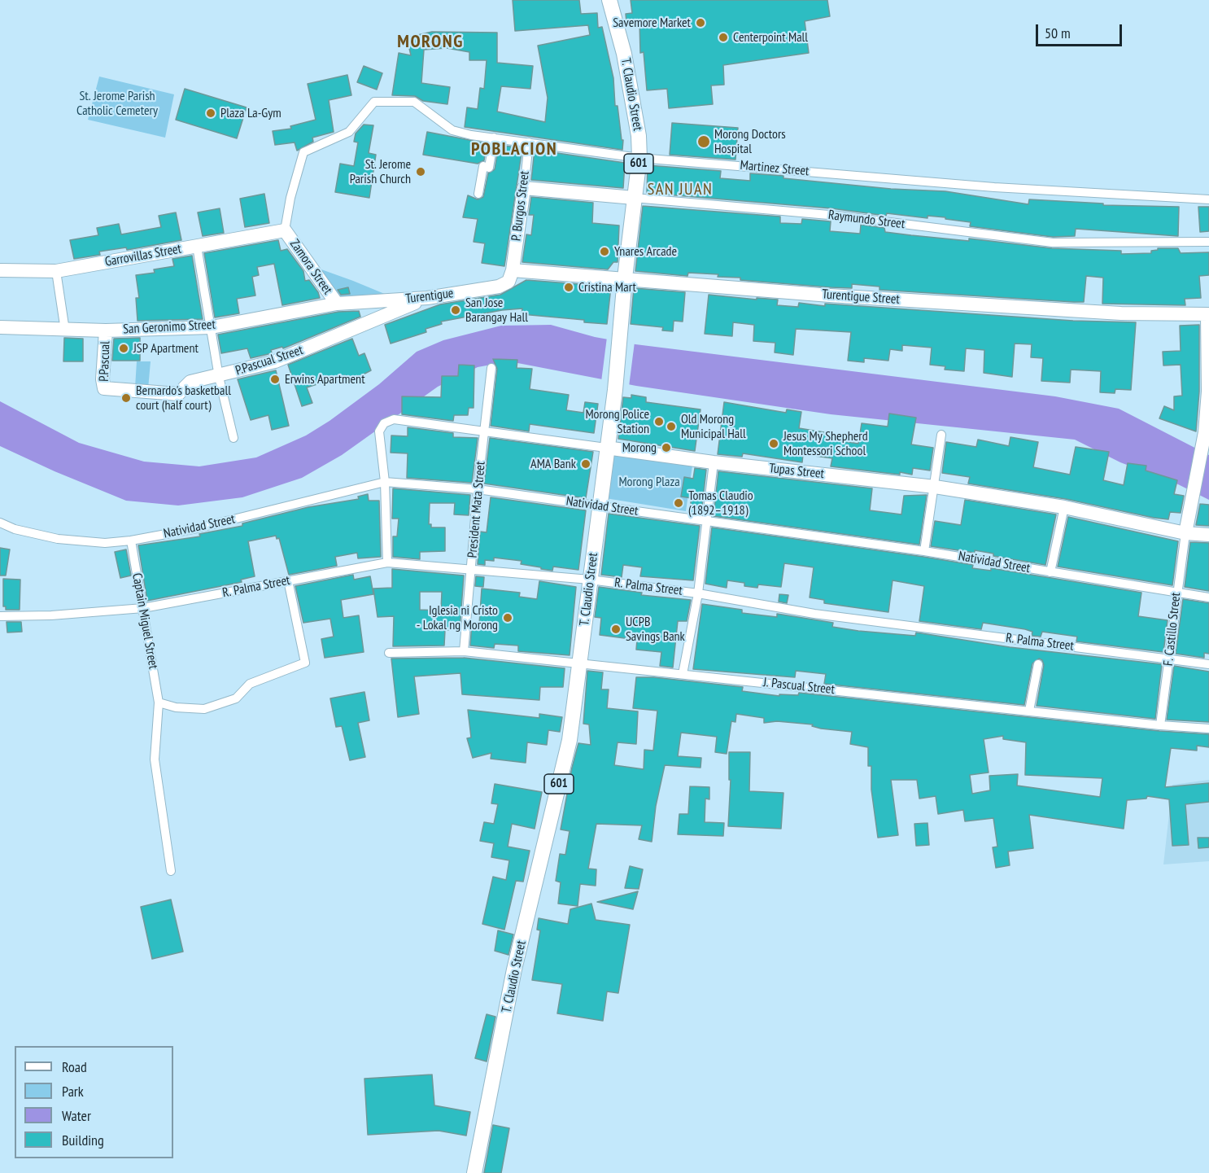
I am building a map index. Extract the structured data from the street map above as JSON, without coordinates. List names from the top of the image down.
{
  "streets": {
    "main road": ["T. Claudio Street", "601"],
    "street": [
      "Martinez Street",
      "P. Burgos Street",
      "Raymundo Street",
      "Garrovillas Street",
      "Zamora Street",
      "Turentigue",
      "Turentigue Street",
      "San Geronimo Street",
      "P.Pascual Street",
      "P.Pascual",
      "Tupas Street",
      "Natividad Street",
      "President Mata Street",
      "R. Palma Street",
      "Captain Miguel Street",
      "F. Castillo Street",
      "J. Pascual Street"
    ]
  },
  "crossings": [
    ["T. Claudio Street", "Martinez Street"],
    ["T. Claudio Street", "Raymundo Street"],
    ["T. Claudio Street", "Turentigue Street"],
    ["T. Claudio Street", "Tupas Street"],
    ["T. Claudio Street", "Natividad Street"],
    ["T. Claudio Street", "R. Palma Street"],
    ["T. Claudio Street", "J. Pascual Street"],
    ["Martinez Street", "P. Burgos Street"],
    ["Martinez Street", "Garrovillas Street"],
    ["Martinez Street", "Zamora Street"],
    ["P. Burgos Street", "Raymundo Street"],
    ["P. Burgos Street", "Turentigue"],
    ["P. Burgos Street", "Turentigue Street"],
    ["Garrovillas Street", "Zamora Street"],
    ["Zamora Street", "Turentigue"],
    ["Zamora Street", "San Geronimo Street"],
    ["Turentigue", "Turentigue Street"],
    ["Turentigue", "San Geronimo Street"],
    ["Turentigue", "P.Pascual Street"],
    ["San Geronimo Street", "P.Pascual"],
    ["P.Pascual Street", "P.Pascual"],
    ["Tupas Street", "Natividad Street"],
    ["Tupas Street", "President Mata Street"],
    ["Tupas Street", "F. Castillo Street"],
    ["Natividad Street", "President Mata Street"],
    ["Natividad Street", "Captain Miguel Street"],
    ["Natividad Street", "F. Castillo Street"],
    ["President Mata Street", "R. Palma Street"],
    ["President Mata Street", "J. Pascual Street"],
    ["R. Palma Street", "Captain Miguel Street"],
    ["R. Palma Street", "F. Castillo Street"],
    ["F. Castillo Street", "J. Pascual Street"]
  ],
  "districts": ["MORONG", "POBLACION", "SAN JUAN"],
  "parks": ["St. Jerome Parish Catholic Cemetery", "Morong Plaza"],
  "places": [
    "Savemore Market",
    "Centerpoint Mall",
    "Plaza La-Gym",
    "Morong Doctors Hospital",
    "St. Jerome Parish Church",
    "Ynares Arcade",
    "Cristina Mart",
    "San Jose Barangay Hall",
    "JSP Apartment",
    "Erwins Apartment",
    "Bernardo's basketball court (half court)",
    "Morong Police Station",
    "Old Morong Municipal Hall",
    "Jesus My Shepherd Montessori School",
    "Morong",
    "AMA Bank",
    "Tomas Claudio (1892–1918)",
    "Iglesia ni Cristo - Lokal ng Morong",
    "UCPB Savings Bank"
  ],
  "legend": [
    "Road",
    "Park",
    "Water",
    "Building"
  ],
  "scale_bar": "50 m"
}
